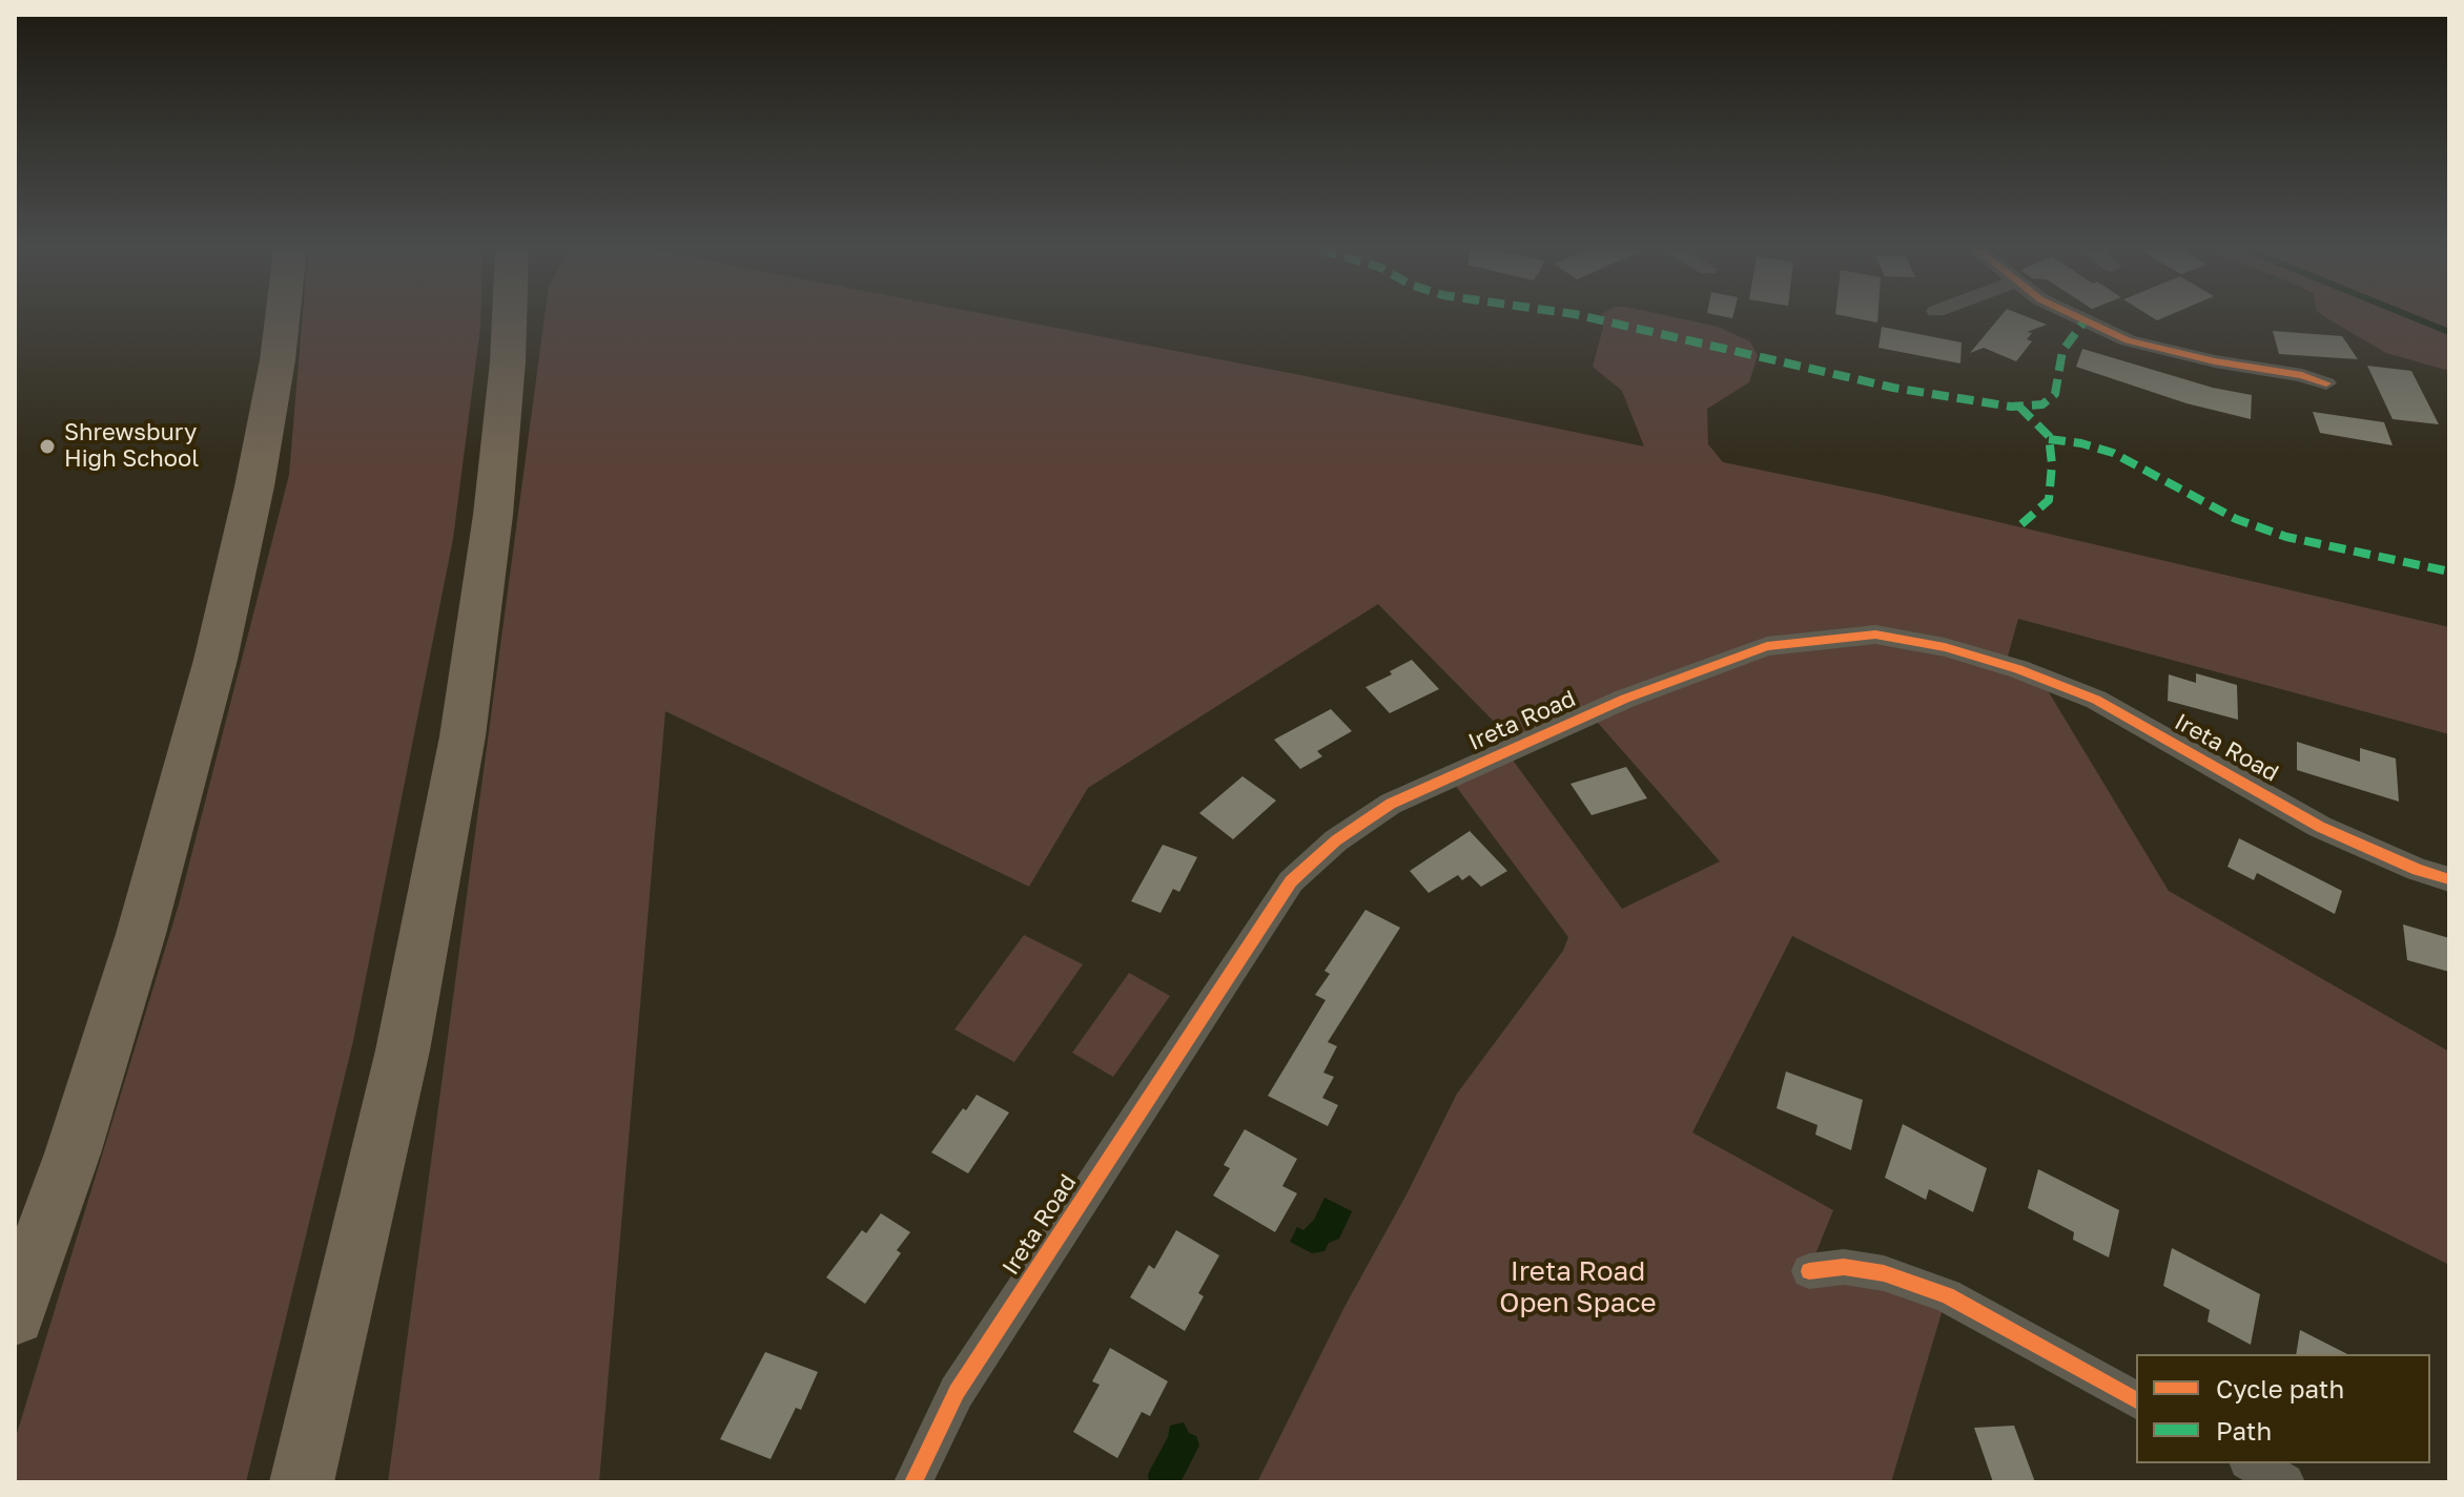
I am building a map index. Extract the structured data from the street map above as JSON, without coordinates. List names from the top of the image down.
{
  "streets": {
    "street": ["Ireta Road"]
  },
  "parks": ["Ireta Road Open Space"],
  "places": ["Shrewsbury High School"],
  "legend": ["Cycle path", "Path"]
}
